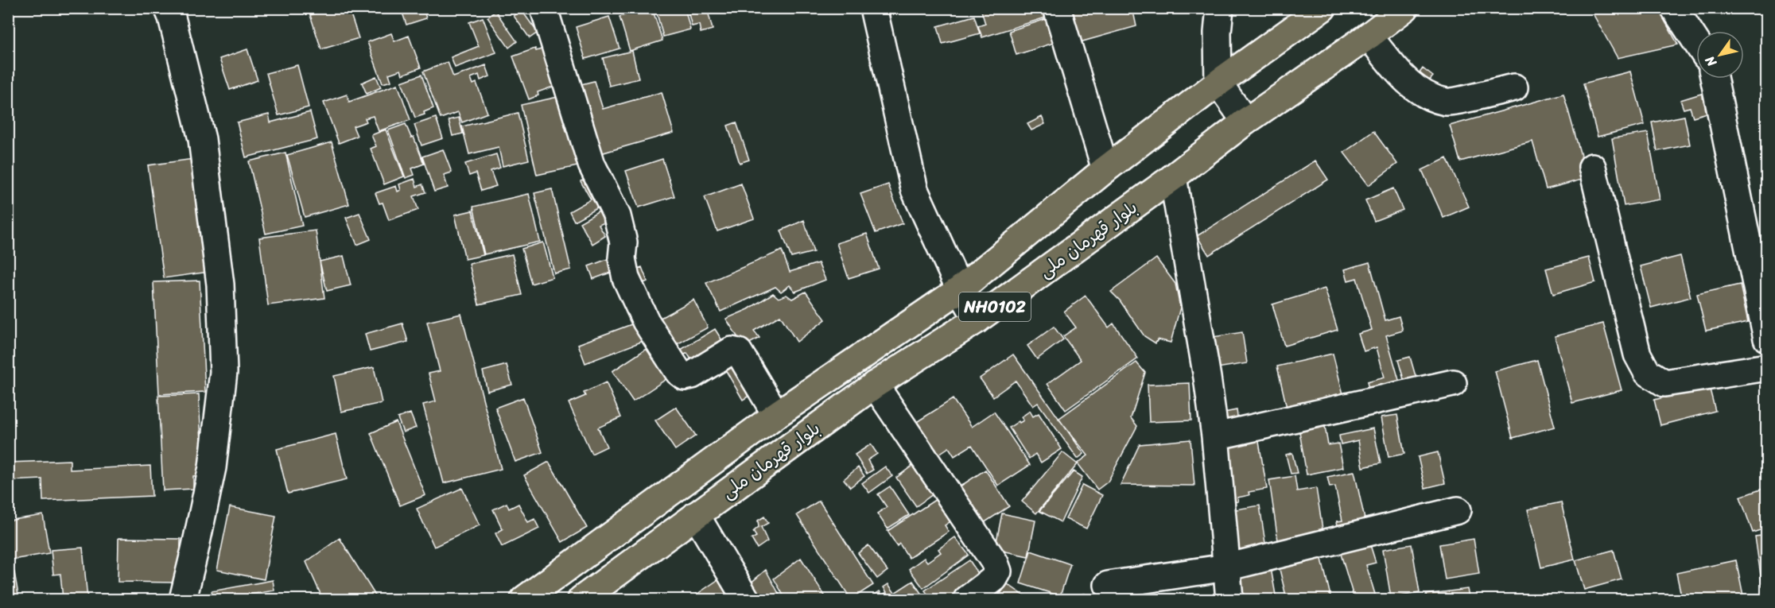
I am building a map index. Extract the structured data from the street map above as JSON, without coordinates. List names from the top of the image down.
{
  "streets": {
    "highway": ["بلوار قهرمان ملی", "NH0102"]
  },
  "north": "bottom left"
}
